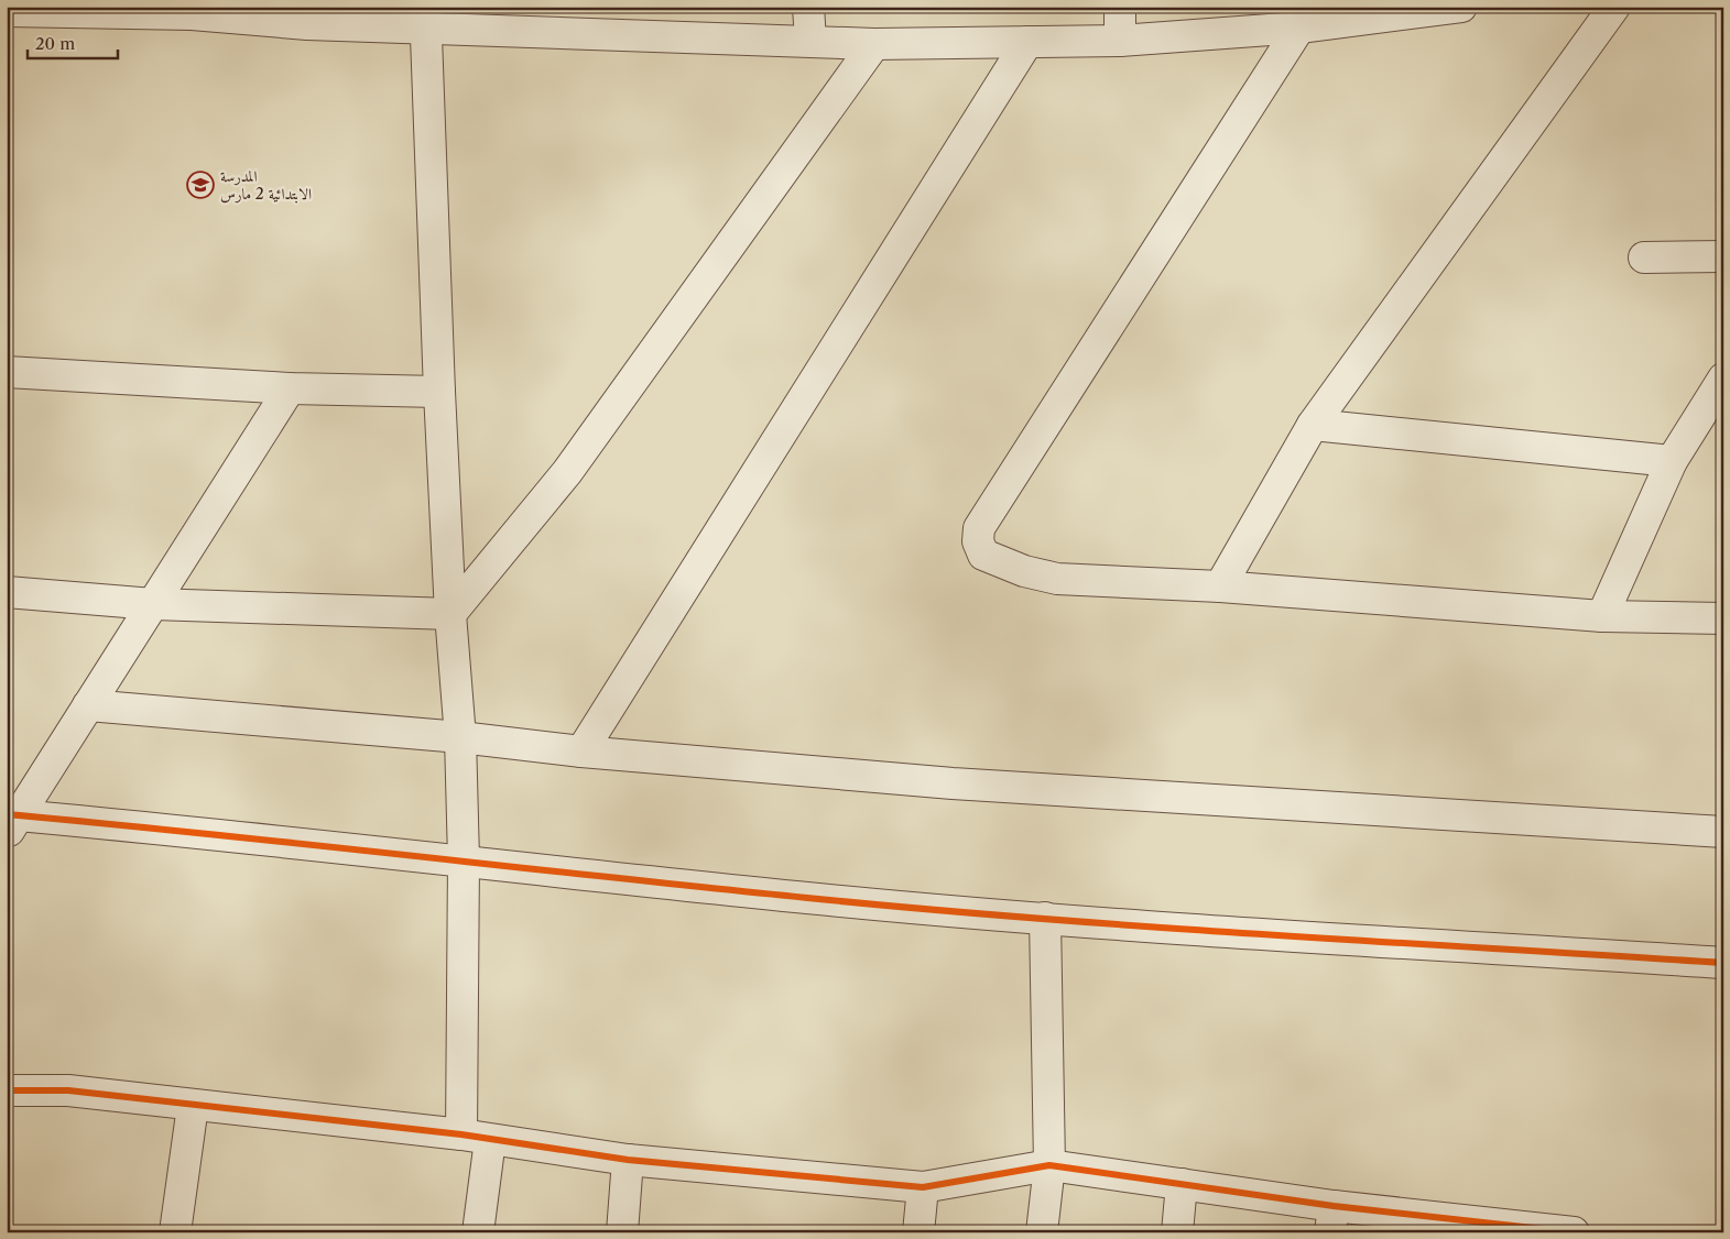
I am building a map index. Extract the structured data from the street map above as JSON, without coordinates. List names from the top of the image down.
{
  "places": {
    "school or university": ["المدرسة الابتدائية 2 مارس"]
  },
  "scale_bar": "20 m"
}
